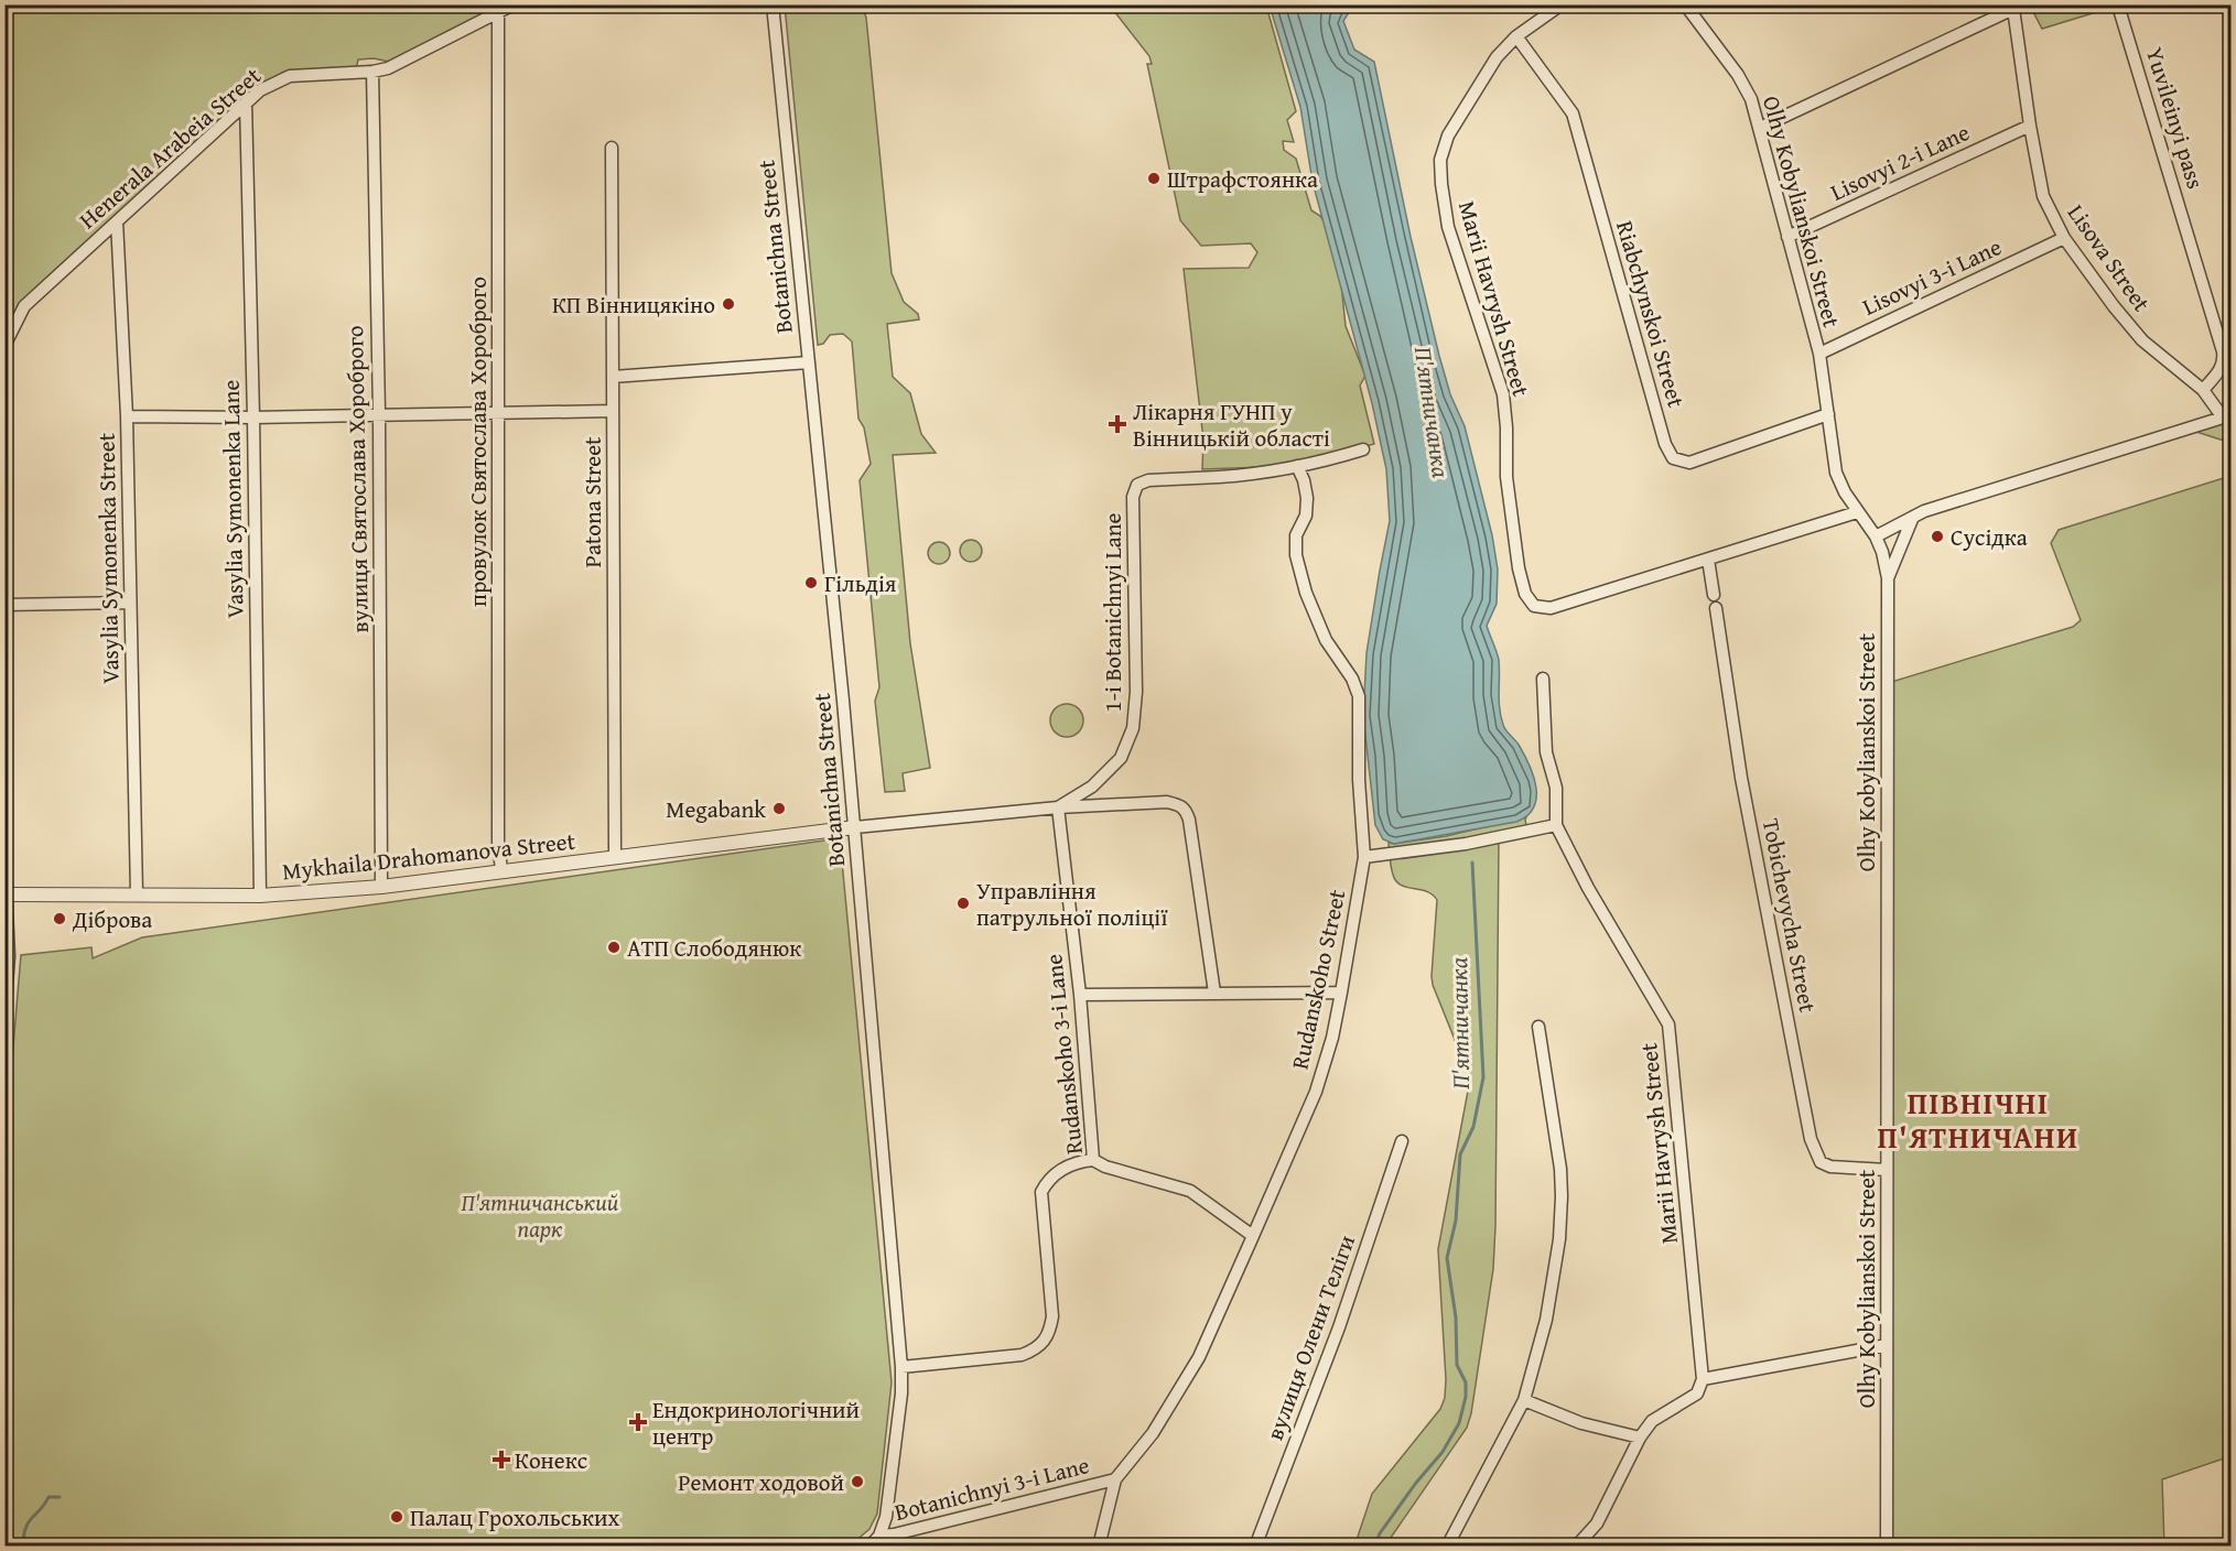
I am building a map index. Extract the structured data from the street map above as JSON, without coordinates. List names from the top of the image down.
{
  "streets": {
    "street": [
      "Yuvileinyi pass",
      "Henerala Arabeia Street",
      "Lisovyi 2-i Lane",
      "Olhy Kobylianskoi Street",
      "Botanichna Street",
      "Lisova Street",
      "Lisovyi 3-i Lane",
      "Marii Havrysh Street",
      "Riabchynskoi Street",
      "провулок Святослава Хороброго",
      "вулиця Святослава Хороброго",
      "Vasylia Symonenka Lane",
      "Patona Street",
      "Vasylia Symonenka Street",
      "1-i Botanichnyi Lane",
      "Mykhaila Drahomanova Street",
      "Tobichevycha Street",
      "Rudanskoho Street",
      "Rudanskoho 3-i Lane",
      "вулиця Олени Теліги",
      "Botanichnyi 3-i Lane"
    ]
  },
  "crossings": [
    ["Yuvileinyi pass", "Lisova Street"],
    ["Henerala Arabeia Street", "провулок Святослава Хороброго"],
    ["Henerala Arabeia Street", "вулиця Святослава Хороброго"],
    ["Henerala Arabeia Street", "Vasylia Symonenka Lane"],
    ["Henerala Arabeia Street", "Vasylia Symonenka Street"],
    ["Lisovyi 2-i Lane", "Olhy Kobylianskoi Street"],
    ["Lisovyi 2-i Lane", "Lisova Street"],
    ["Olhy Kobylianskoi Street", "Lisova Street"],
    ["Olhy Kobylianskoi Street", "Lisovyi 3-i Lane"],
    ["Olhy Kobylianskoi Street", "Riabchynskoi Street"],
    ["Olhy Kobylianskoi Street", "Tobichevycha Street"],
    ["Botanichna Street", "1-i Botanichnyi Lane"],
    ["Botanichna Street", "Mykhaila Drahomanova Street"],
    ["Botanichna Street", "Botanichnyi 3-i Lane"],
    ["Lisova Street", "Lisovyi 3-i Lane"],
    ["Marii Havrysh Street", "Riabchynskoi Street"],
    ["провулок Святослава Хороброго", "Mykhaila Drahomanova Street"],
    ["вулиця Святослава Хороброго", "Mykhaila Drahomanova Street"],
    ["Vasylia Symonenka Lane", "Mykhaila Drahomanova Street"],
    ["Patona Street", "Mykhaila Drahomanova Street"],
    ["Vasylia Symonenka Street", "Mykhaila Drahomanova Street"],
    ["1-i Botanichnyi Lane", "Mykhaila Drahomanova Street"],
    ["1-i Botanichnyi Lane", "Rudanskoho Street"],
    ["1-i Botanichnyi Lane", "Rudanskoho 3-i Lane"],
    ["Rudanskoho Street", "Rudanskoho 3-i Lane"],
    ["Rudanskoho Street", "Botanichnyi 3-i Lane"]
  ],
  "districts": ["ПІВНІЧНІ П'ЯТНИЧАНИ"],
  "water": ["П'ятничанка"],
  "parks": ["П'ятничанський парк"],
  "places": {
    "other": [
      "Штрафстоянка",
      "КП Вінницякіно",
      "Сусідка",
      "Гільдія",
      "Megabank",
      "Управління патрульної поліції",
      "Діброва",
      "АТП Слободянюк",
      "Ремонт ходовой",
      "Палац Грохольських"
    ],
    "health": ["Лікарня ГУНП у Вінницькій області", "Ендокринологічний центр", "Конекс"]
  }
}
